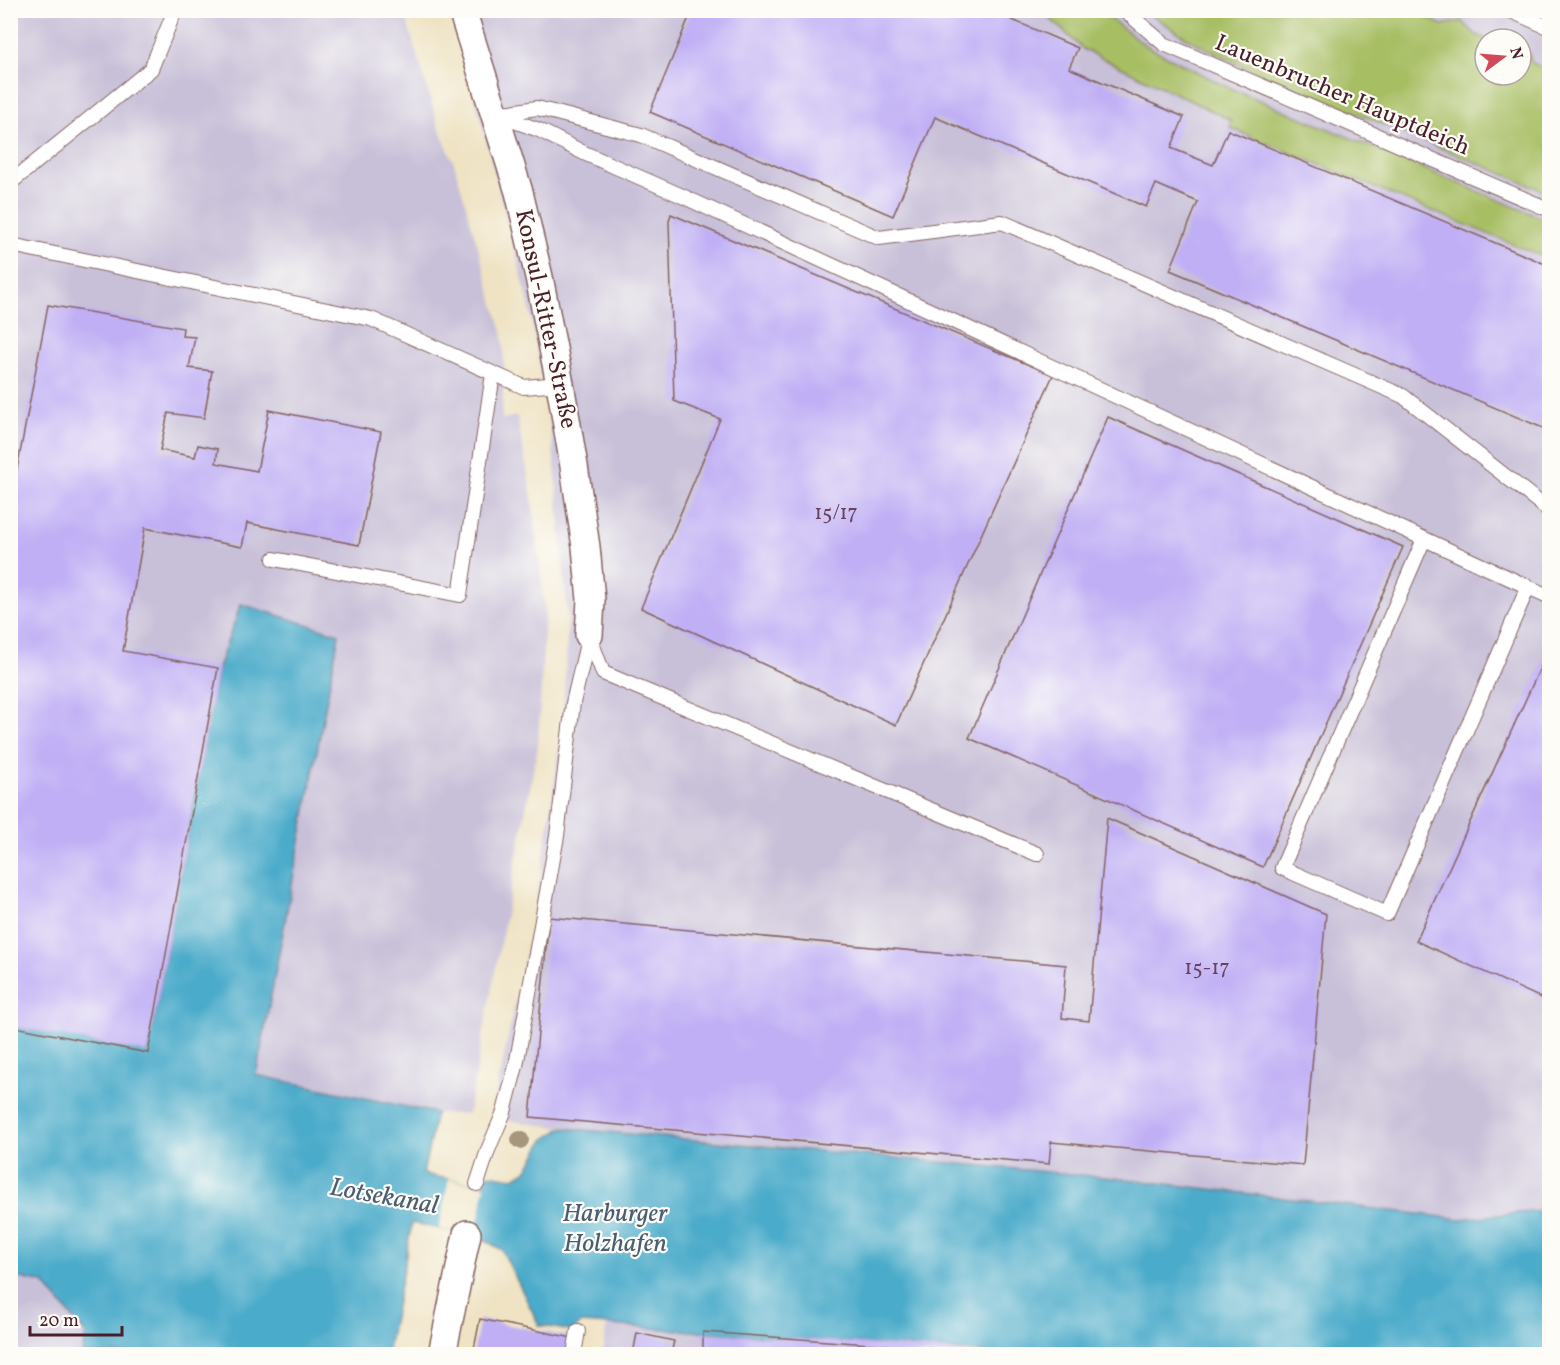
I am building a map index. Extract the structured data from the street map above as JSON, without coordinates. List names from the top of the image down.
{
  "streets": {
    "street": ["Konsul-Ritter-Straße"],
    "lane": ["Lauenbrucher Hauptdeich"]
  },
  "water": ["Lotsekanal", "Harburger Holzhafen"],
  "house_numbers": ["15/17", "15-17"],
  "scale_bar": "20 m",
  "north": "right"
}
